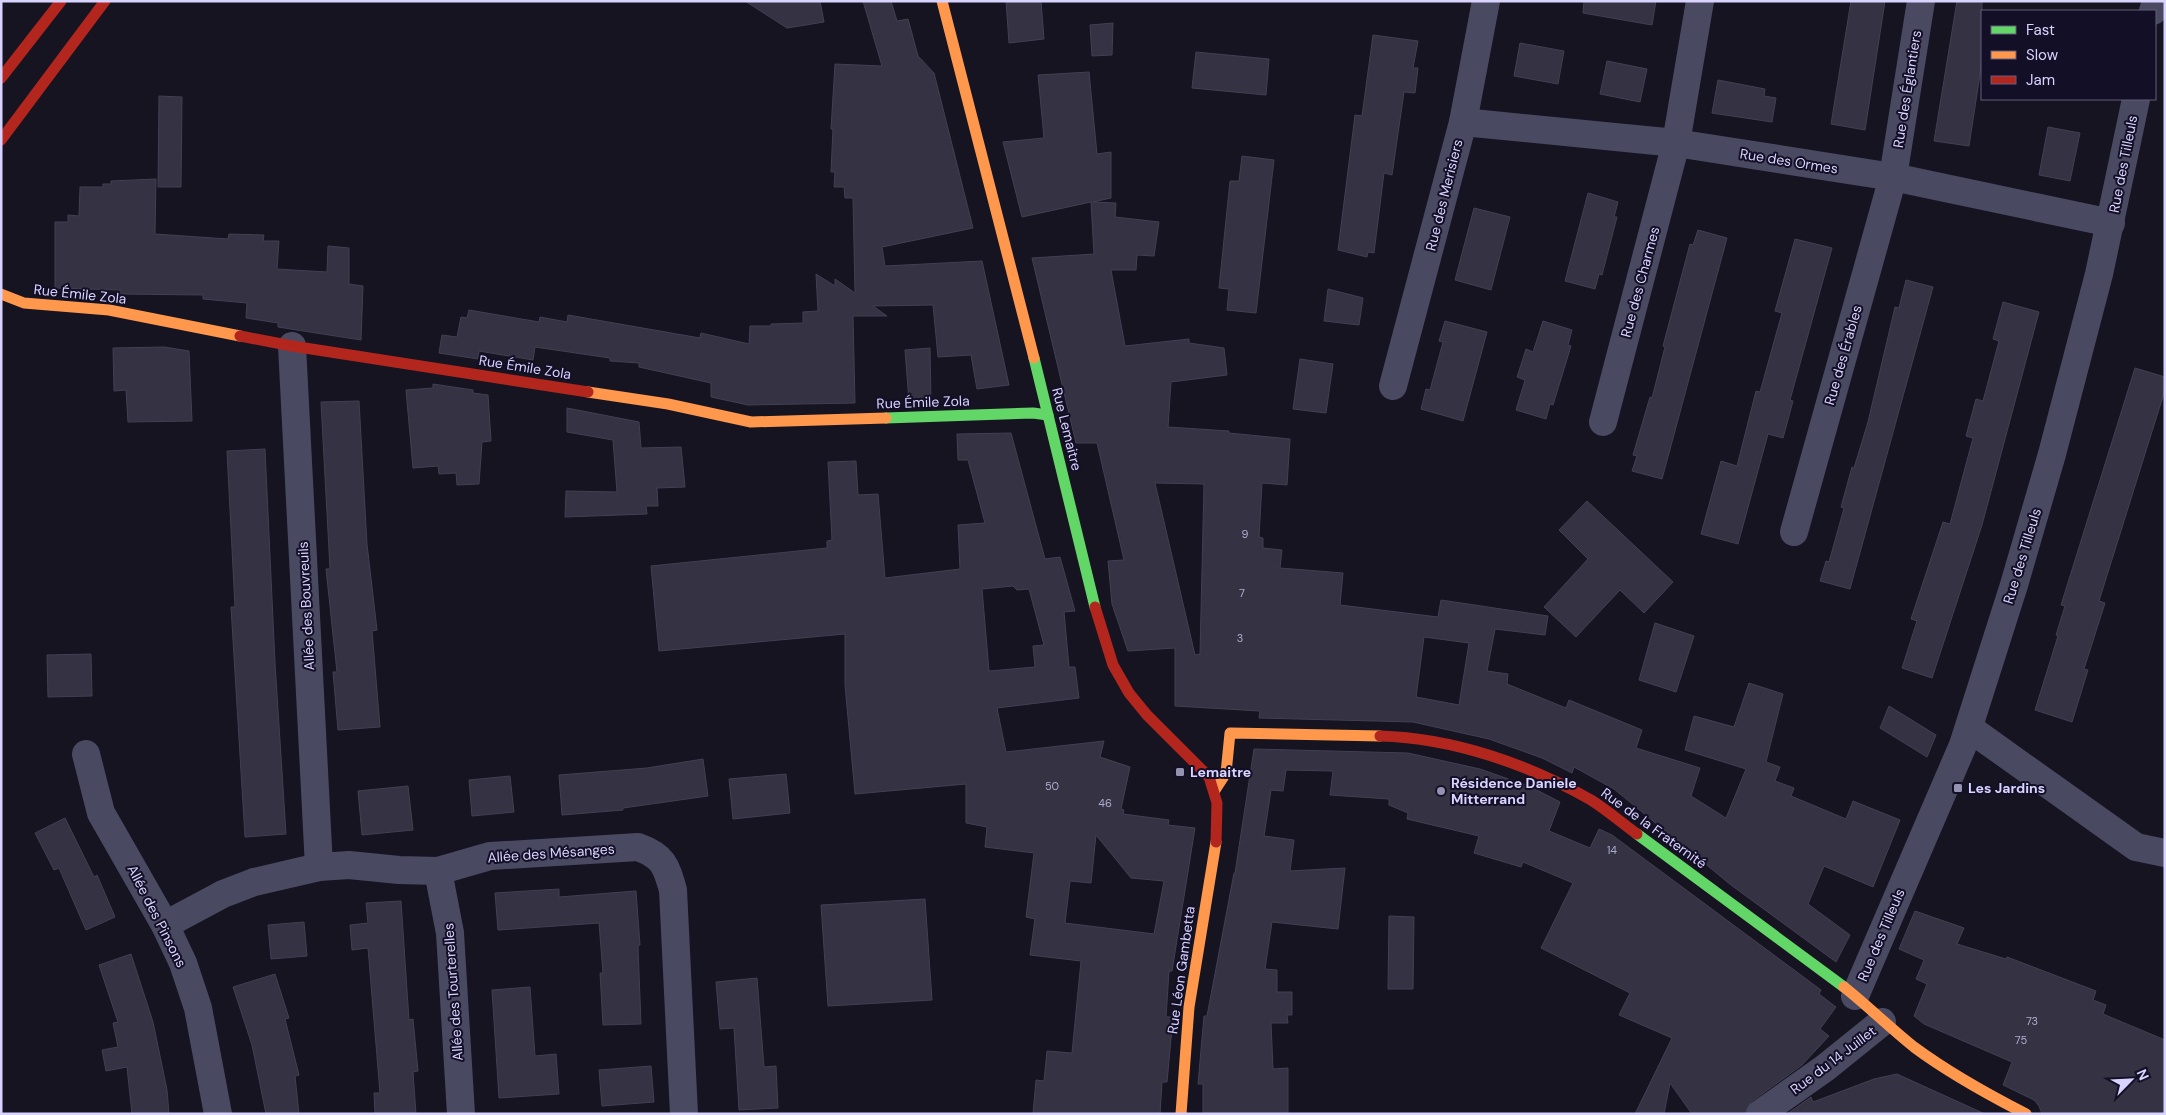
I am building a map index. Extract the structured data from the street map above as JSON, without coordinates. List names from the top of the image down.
{
  "streets": {
    "main road": [
      "Rue Émile Zola",
      "Rue Lemaitre",
      "Rue de la Fraternité",
      "Rue Léon Gambetta"
    ],
    "street": [
      "Rue des Églantiers",
      "Rue des Ormes",
      "Rue des Tilleuls",
      "Rue des Merisiers",
      "Rue des Charmes",
      "Rue des Érables",
      "Allée des Bouvreuils",
      "Allée des Mésanges",
      "Allée des Pinsons",
      "Allée des Tourterelles",
      "Rue du 14 Juillet"
    ]
  },
  "crossings": [
    ["Rue des Églantiers", "Rue des Ormes"],
    ["Rue des Églantiers", "Rue des Érables"],
    ["Rue des Ormes", "Rue des Tilleuls"],
    ["Rue des Ormes", "Rue des Merisiers"],
    ["Rue des Ormes", "Rue des Charmes"],
    ["Rue des Ormes", "Rue des Érables"],
    ["Rue des Tilleuls", "Rue de la Fraternité"],
    ["Rue Émile Zola", "Rue Lemaitre"],
    ["Rue Émile Zola", "Allée des Bouvreuils"],
    ["Rue Lemaitre", "Rue de la Fraternité"],
    ["Rue Lemaitre", "Rue Léon Gambetta"],
    ["Allée des Bouvreuils", "Allée des Mésanges"],
    ["Rue de la Fraternité", "Rue du 14 Juillet"],
    ["Allée des Mésanges", "Allée des Pinsons"],
    ["Allée des Mésanges", "Allée des Tourterelles"]
  ],
  "places": {
    "transit": ["Lemaitre", "Les Jardins"],
    "other": ["Résidence Daniele Mitterrand"]
  },
  "house_numbers": [
    "9",
    "7",
    "3",
    "50",
    "46",
    "14",
    "73",
    "75"
  ],
  "legend": ["Fast", "Slow", "Jam"],
  "north": "top right"
}
